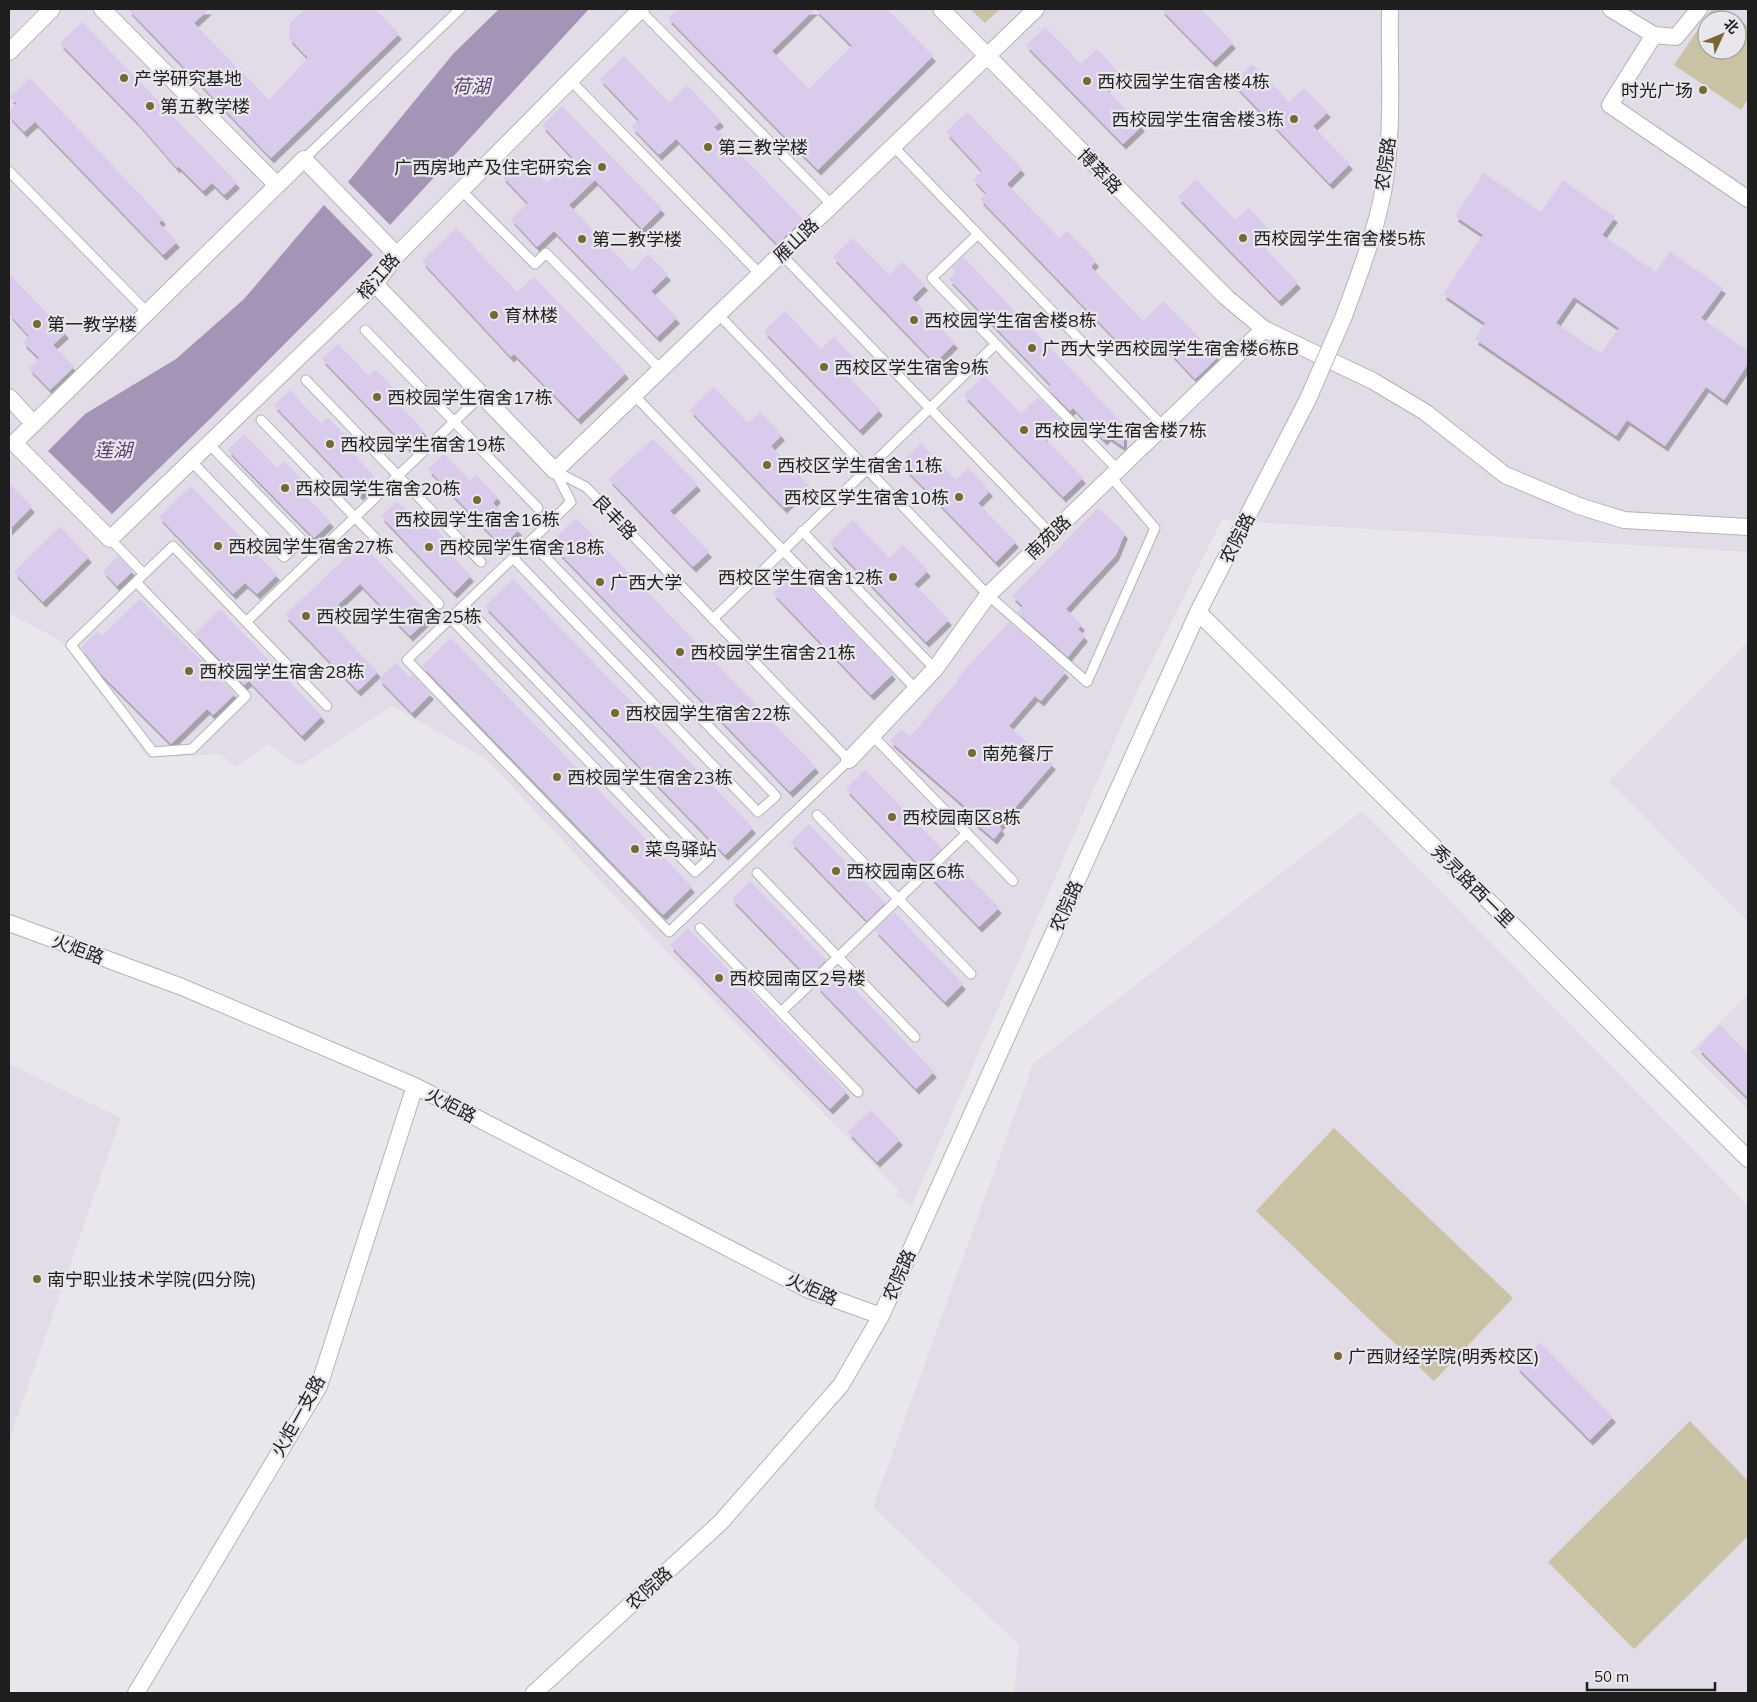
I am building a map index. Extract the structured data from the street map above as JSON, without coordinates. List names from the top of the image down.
{
  "streets": {
    "street": [
      "农院路",
      "博萃路",
      "雁山路",
      "榕江路",
      "良丰路",
      "南苑路",
      "秀灵路西一里",
      "火炬路",
      "火炬一支路"
    ]
  },
  "crossings": [
    ["农院路", "秀灵路西一里"],
    ["农院路", "火炬路"],
    ["博萃路", "雁山路"],
    ["博萃路", "南苑路"],
    ["雁山路", "良丰路"],
    ["榕江路", "良丰路"],
    ["良丰路", "南苑路"],
    ["火炬路", "火炬一支路"]
  ],
  "water": ["荷湖", "莲湖"],
  "places": [
    "产学研究基地",
    "西校园学生宿舍楼4栋",
    "时光广场",
    "第五教学楼",
    "西校园学生宿舍楼3栋",
    "第三教学楼",
    "广西房地产及住宅研究会",
    "西校园学生宿舍楼5栋",
    "第二教学楼",
    "育林楼",
    "西校园学生宿舍楼8栋",
    "第一教学楼",
    "广西大学西校园学生宿舍楼6栋B",
    "西校区学生宿舍9栋",
    "西校园学生宿舍17栋",
    "西校园学生宿舍楼7栋",
    "西校园学生宿舍19栋",
    "西校区学生宿舍11栋",
    "西校园学生宿舍20栋",
    "西校区学生宿舍10栋",
    "西校园学生宿舍16栋",
    "西校园学生宿舍27栋",
    "西校园学生宿舍18栋",
    "西校区学生宿舍12栋",
    "广西大学",
    "西校园学生宿舍25栋",
    "西校园学生宿舍21栋",
    "西校园学生宿舍28栋",
    "西校园学生宿舍22栋",
    "南苑餐厅",
    "西校园学生宿舍23栋",
    "西校园南区8栋",
    "菜鸟驿站",
    "西校园南区6栋",
    "西校园南区2号楼",
    "南宁职业技术学院(四分院)",
    "广西财经学院(明秀校区)"
  ],
  "scale_bar": "50 m",
  "north": "top right"
}
